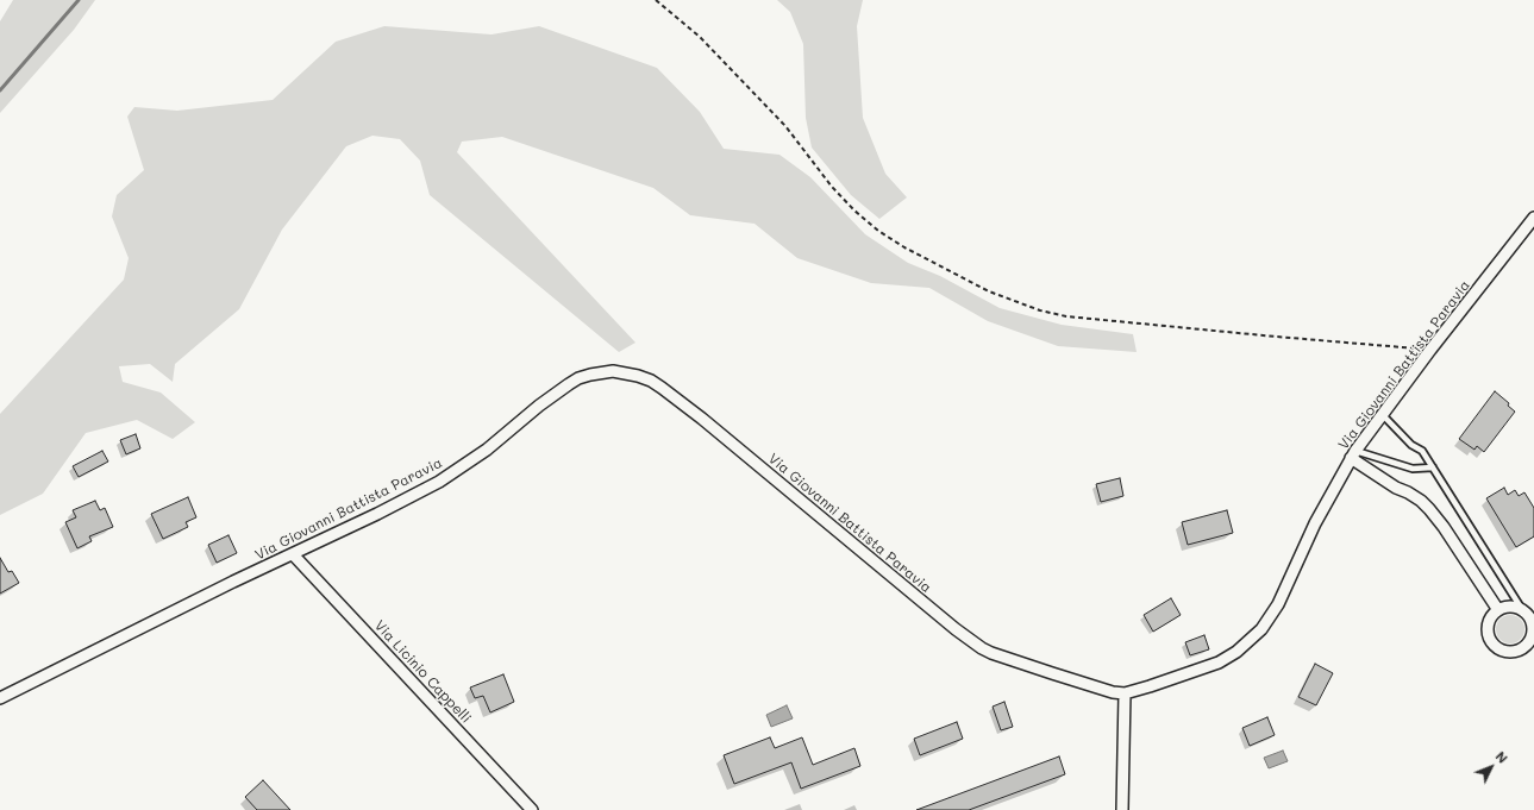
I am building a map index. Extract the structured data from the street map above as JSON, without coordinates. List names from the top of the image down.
{
  "streets": {
    "street": ["Via Giovanni Battista Paravia", "Via Licinio Cappelli"]
  },
  "crossings": [
    ["Via Giovanni Battista Paravia", "Via Licinio Cappelli"]
  ],
  "north": "top right"
}
